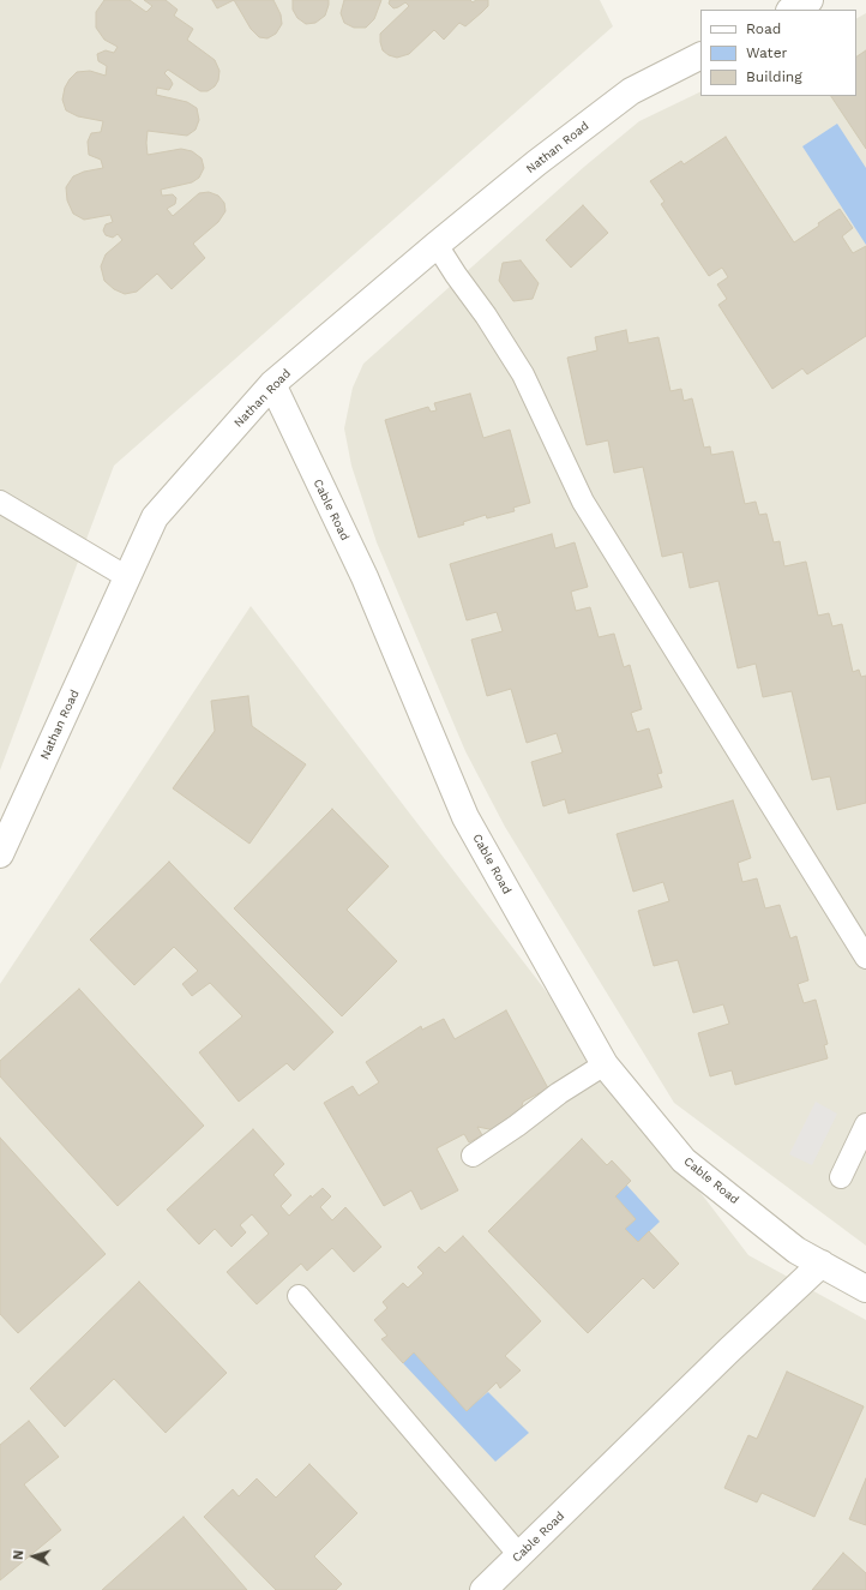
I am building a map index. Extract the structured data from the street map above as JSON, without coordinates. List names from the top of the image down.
{
  "streets": {
    "street": ["Nathan Road", "Cable Road"]
  },
  "crossings": [
    ["Nathan Road", "Cable Road"]
  ],
  "legend": ["Road", "Water", "Building"],
  "north": "left"
}
